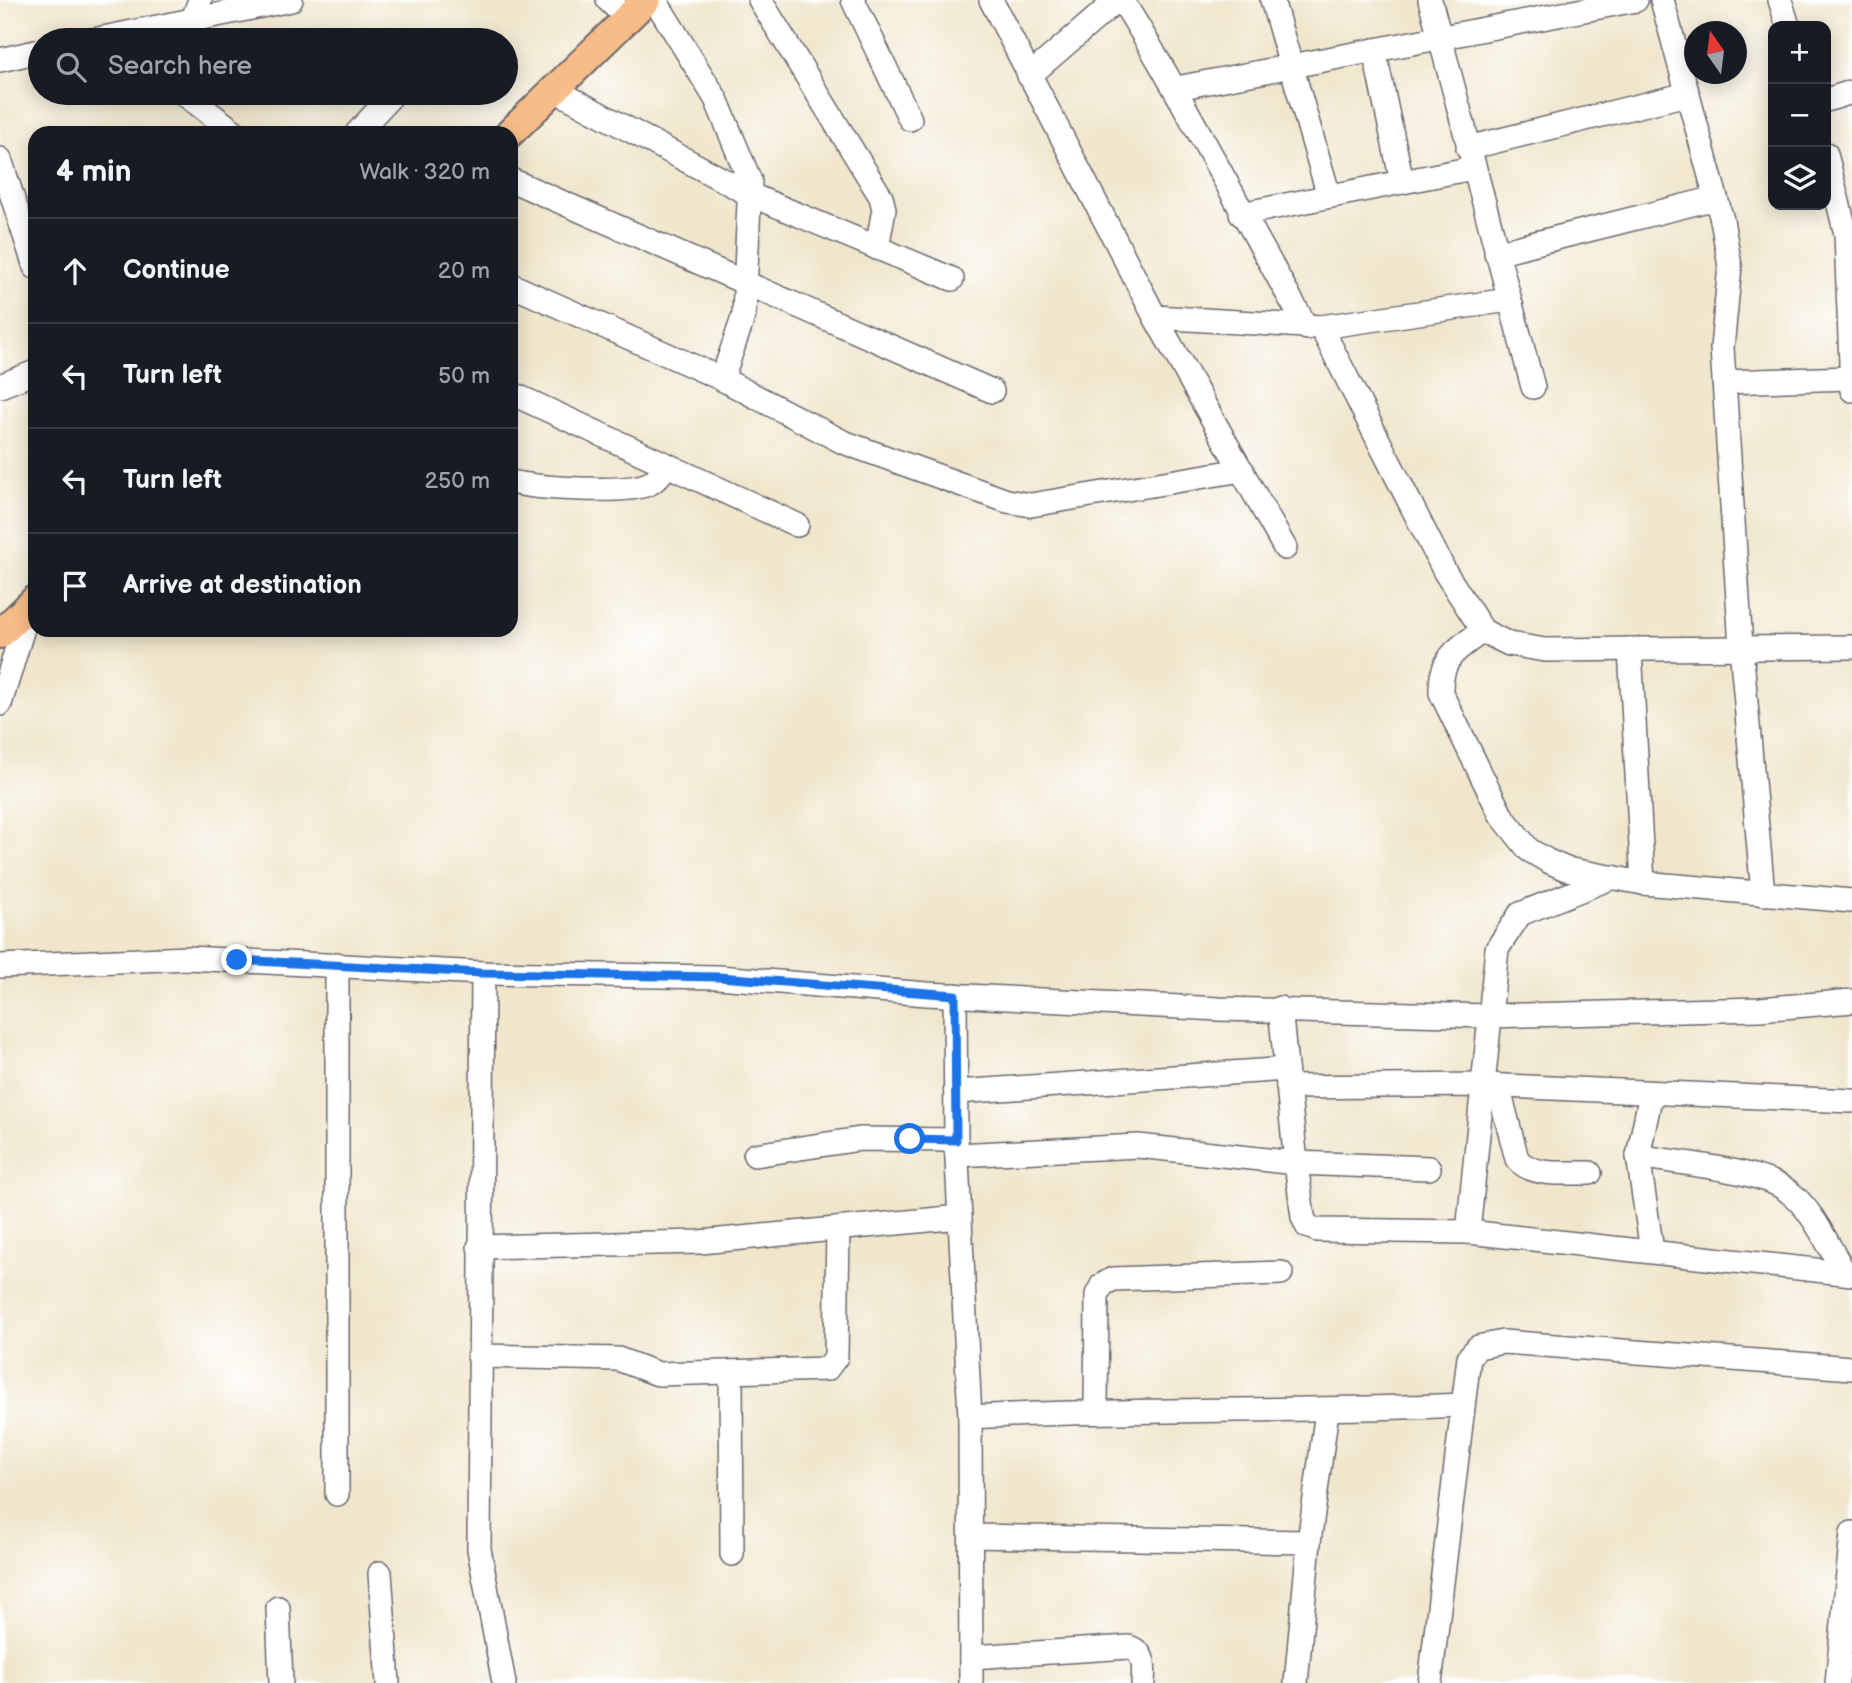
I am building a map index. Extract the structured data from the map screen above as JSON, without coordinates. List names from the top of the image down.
{
  "north": "top",
  "page": {
    "map_buttons": ["+", "−"],
    "search": "Search here",
    "heading": ["4 min", "Walk · 320 m"],
    "list": [
      ["Continue", "20 m"],
      ["Turn left", "50 m"],
      ["Turn left", "250 m"],
      "Arrive at destination"
    ]
  }
}
